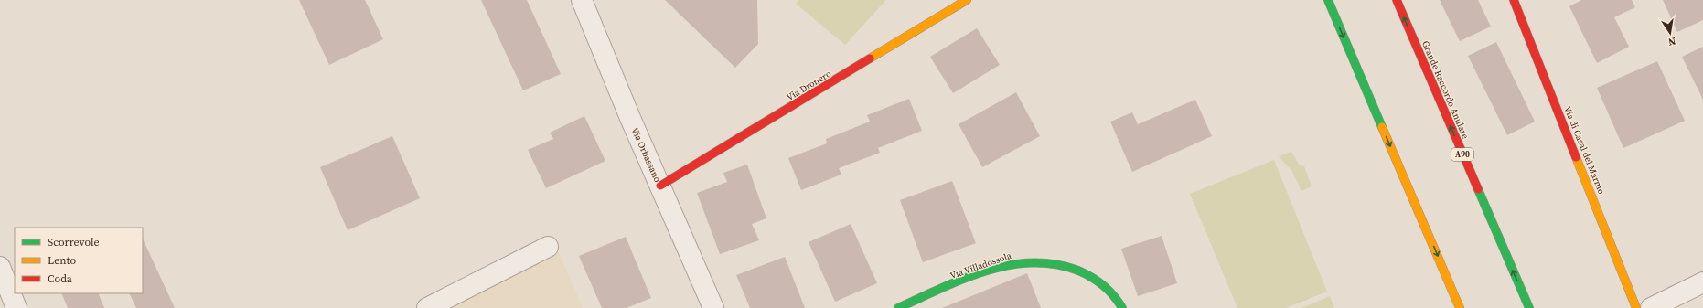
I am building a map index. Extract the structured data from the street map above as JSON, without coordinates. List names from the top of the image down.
{
  "streets": {
    "main road": [
      "Via Dronero",
      "Grande Raccordo Anulare",
      "Via di Casal del Marmo",
      "A90",
      "Via Villadossola"
    ],
    "street": ["Via Orbassano"]
  },
  "crossings": [
    ["Via Dronero", "Via Orbassano"]
  ],
  "legend": ["Scorrevole", "Lento", "Coda"],
  "north": "bottom"
}
